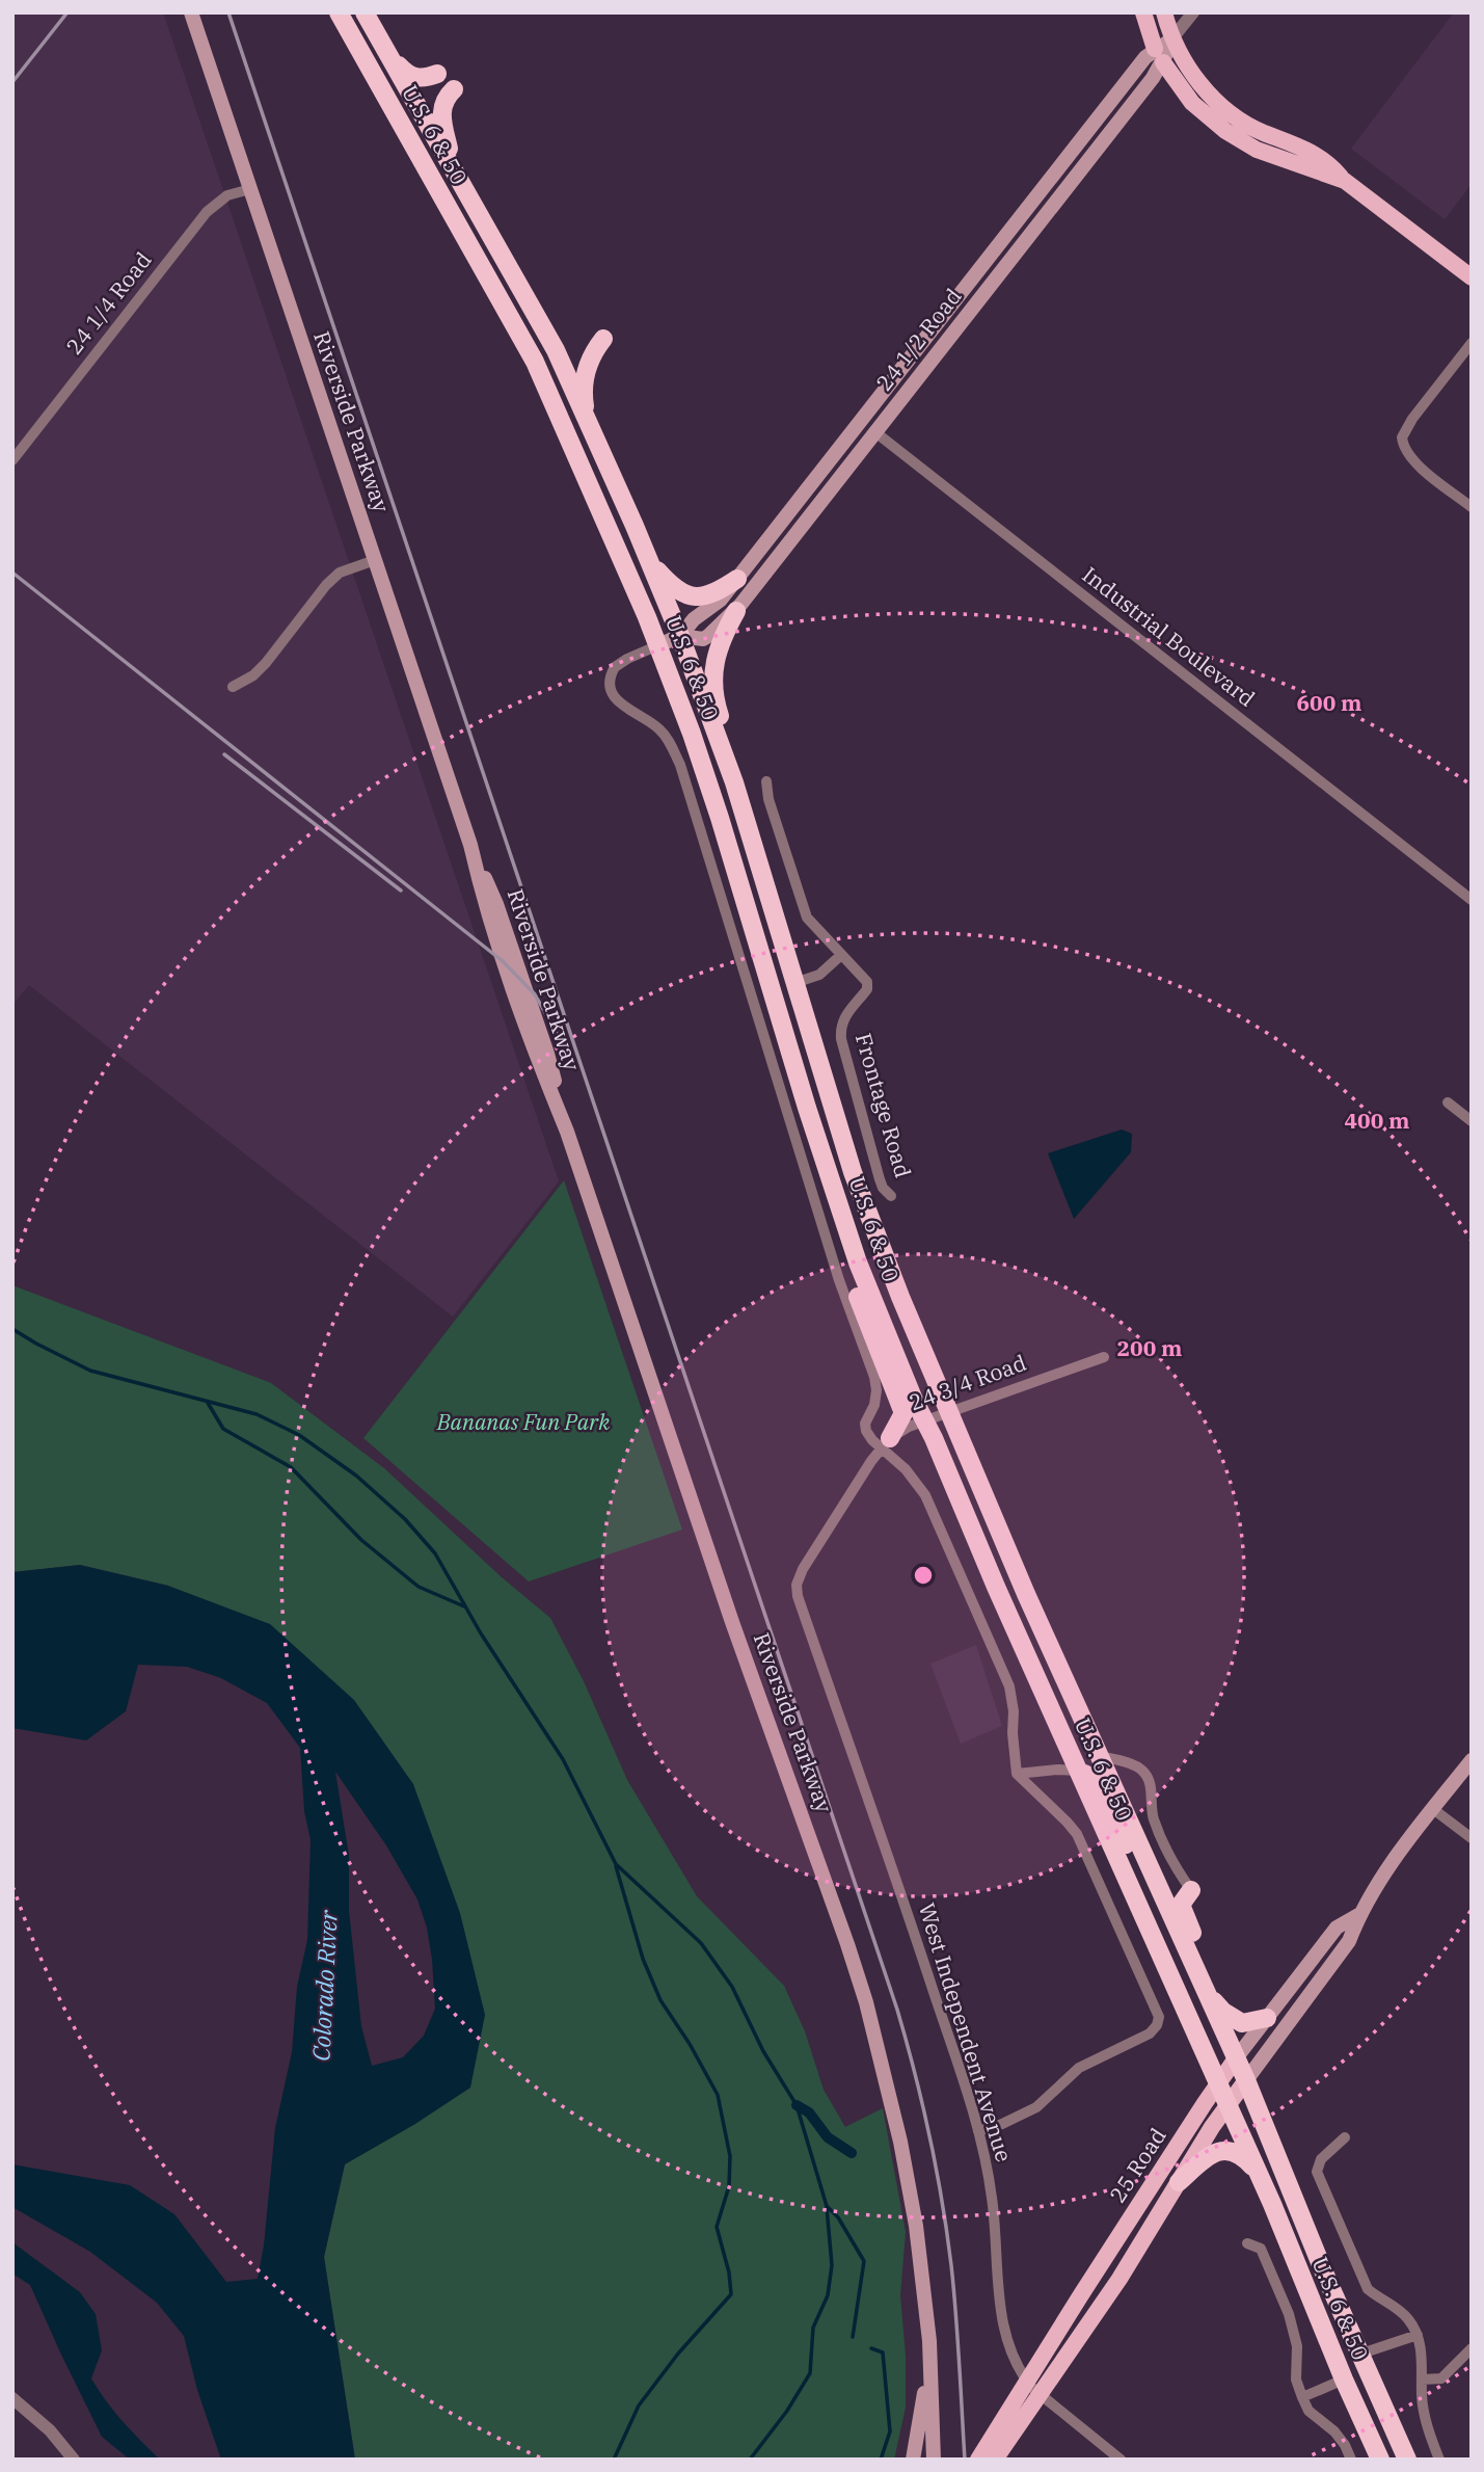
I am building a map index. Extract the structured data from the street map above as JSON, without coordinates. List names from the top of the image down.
{
  "streets": {
    "highway": ["U.S. 6 & 50"],
    "main road": ["24 1/2 Road", "Riverside Parkway", "25 Road"],
    "street": [
      "24 1/4 Road",
      "Industrial Boulevard",
      "Frontage Road",
      "24 3/4 Road",
      "West Independent Avenue"
    ]
  },
  "crossings": [
    ["U.S. 6 & 50", "24 1/2 Road"],
    ["U.S. 6 & 50", "24 3/4 Road"],
    ["U.S. 6 & 50", "25 Road"],
    ["24 1/4 Road", "Riverside Parkway"],
    ["24 1/2 Road", "Industrial Boulevard"],
    ["24 3/4 Road", "West Independent Avenue"]
  ],
  "water": ["Colorado River"],
  "parks": ["Bananas Fun Park"],
  "rings": ["600 m", "400 m", "200 m"]
}
